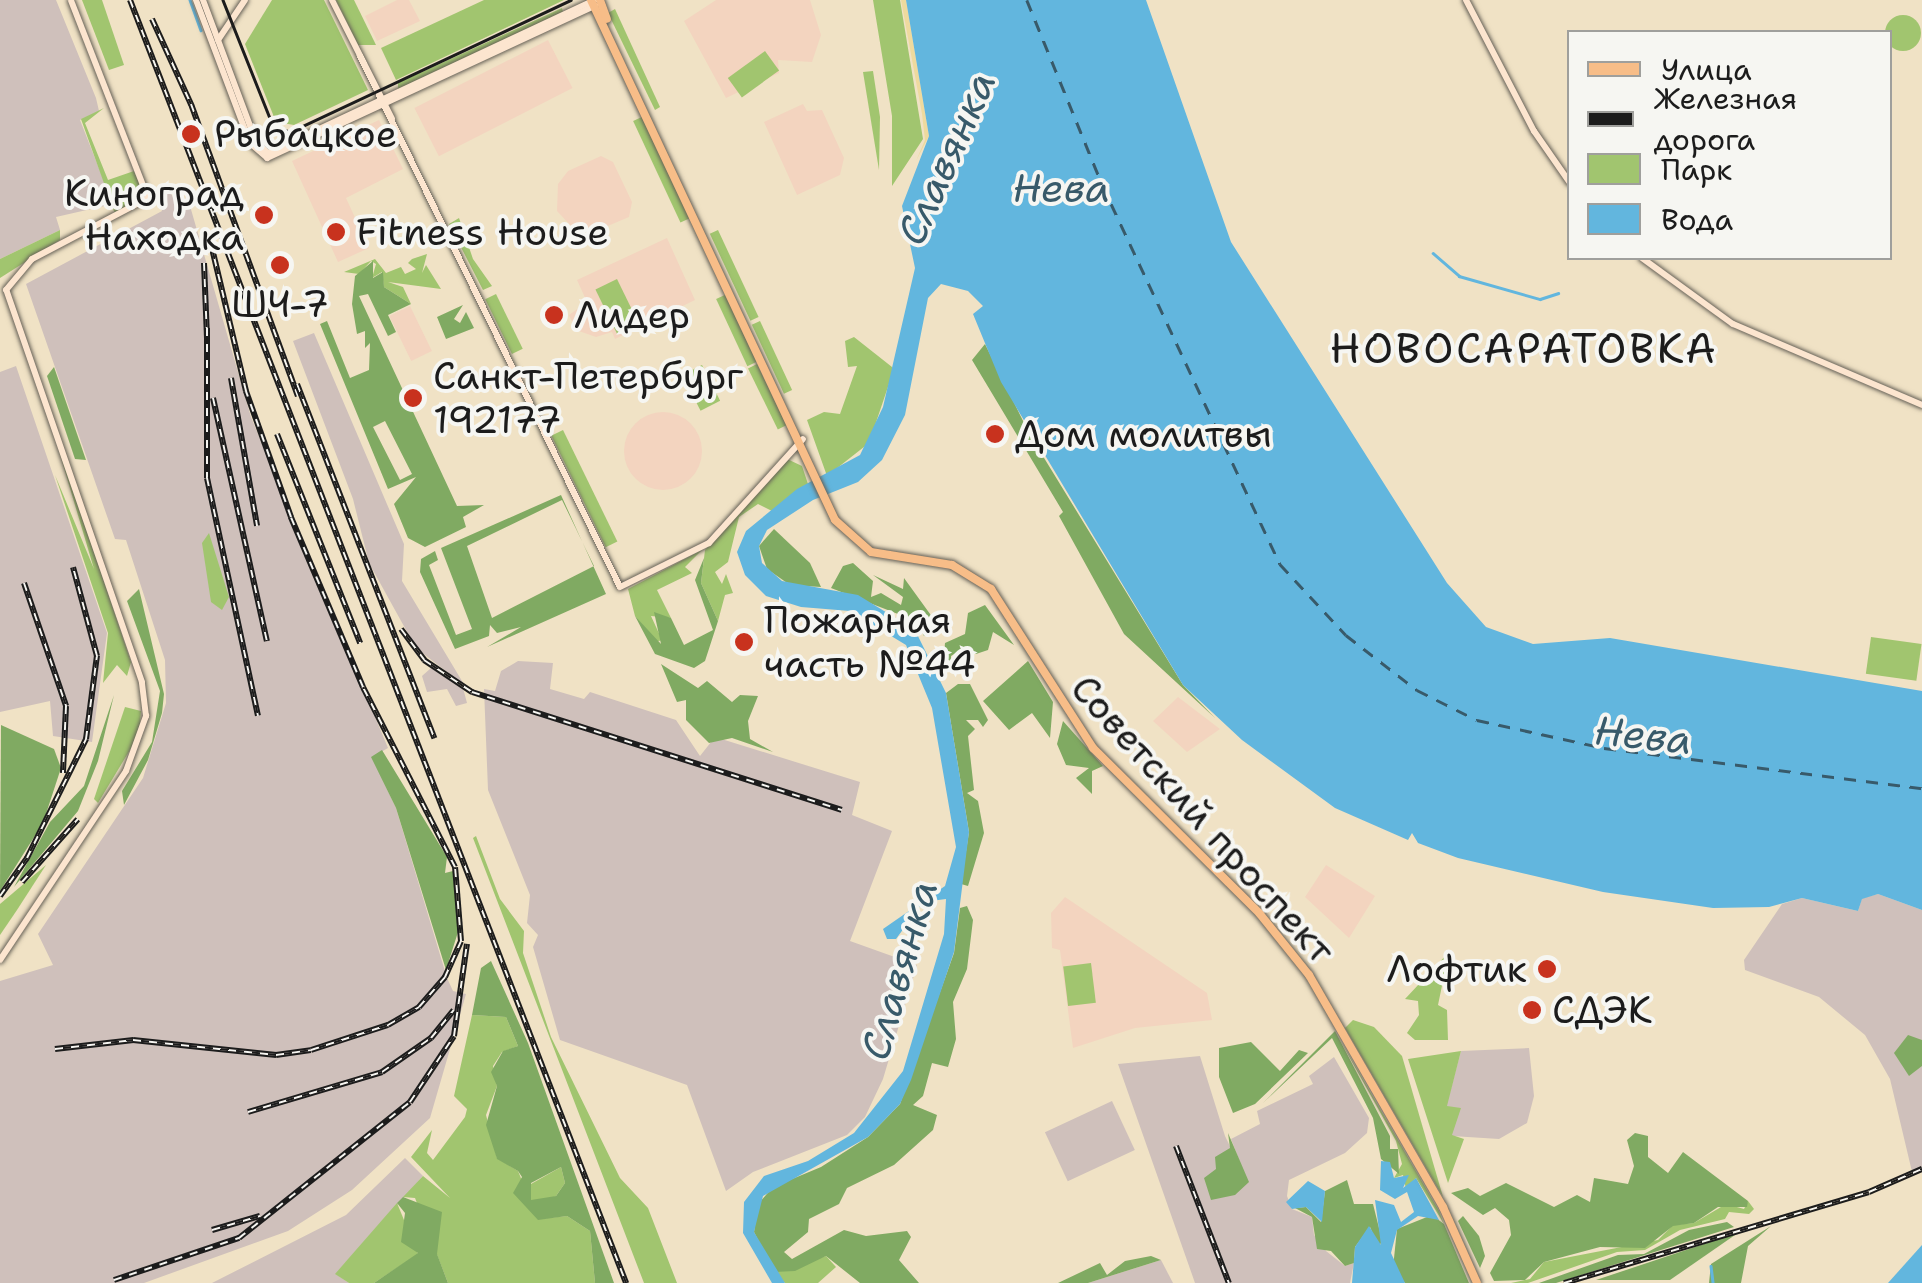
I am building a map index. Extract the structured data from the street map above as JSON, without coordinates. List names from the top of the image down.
{
  "streets": {
    "main road": ["Советский проспект"]
  },
  "districts": ["НОВОСАРАТОВКА"],
  "water": ["Славянка", "Нева"],
  "places": [
    "Рыбацкое",
    "Киноград Находка",
    "Fitness House",
    "ШЧ-7",
    "Лидер",
    "Санкт-Петербург 192177",
    "Дом молитвы",
    "Пожарная часть №44",
    "Лофтик",
    "СДЭК"
  ],
  "legend": [
    "Улица",
    "Железная дорога",
    "Парк",
    "Вода"
  ]
}
